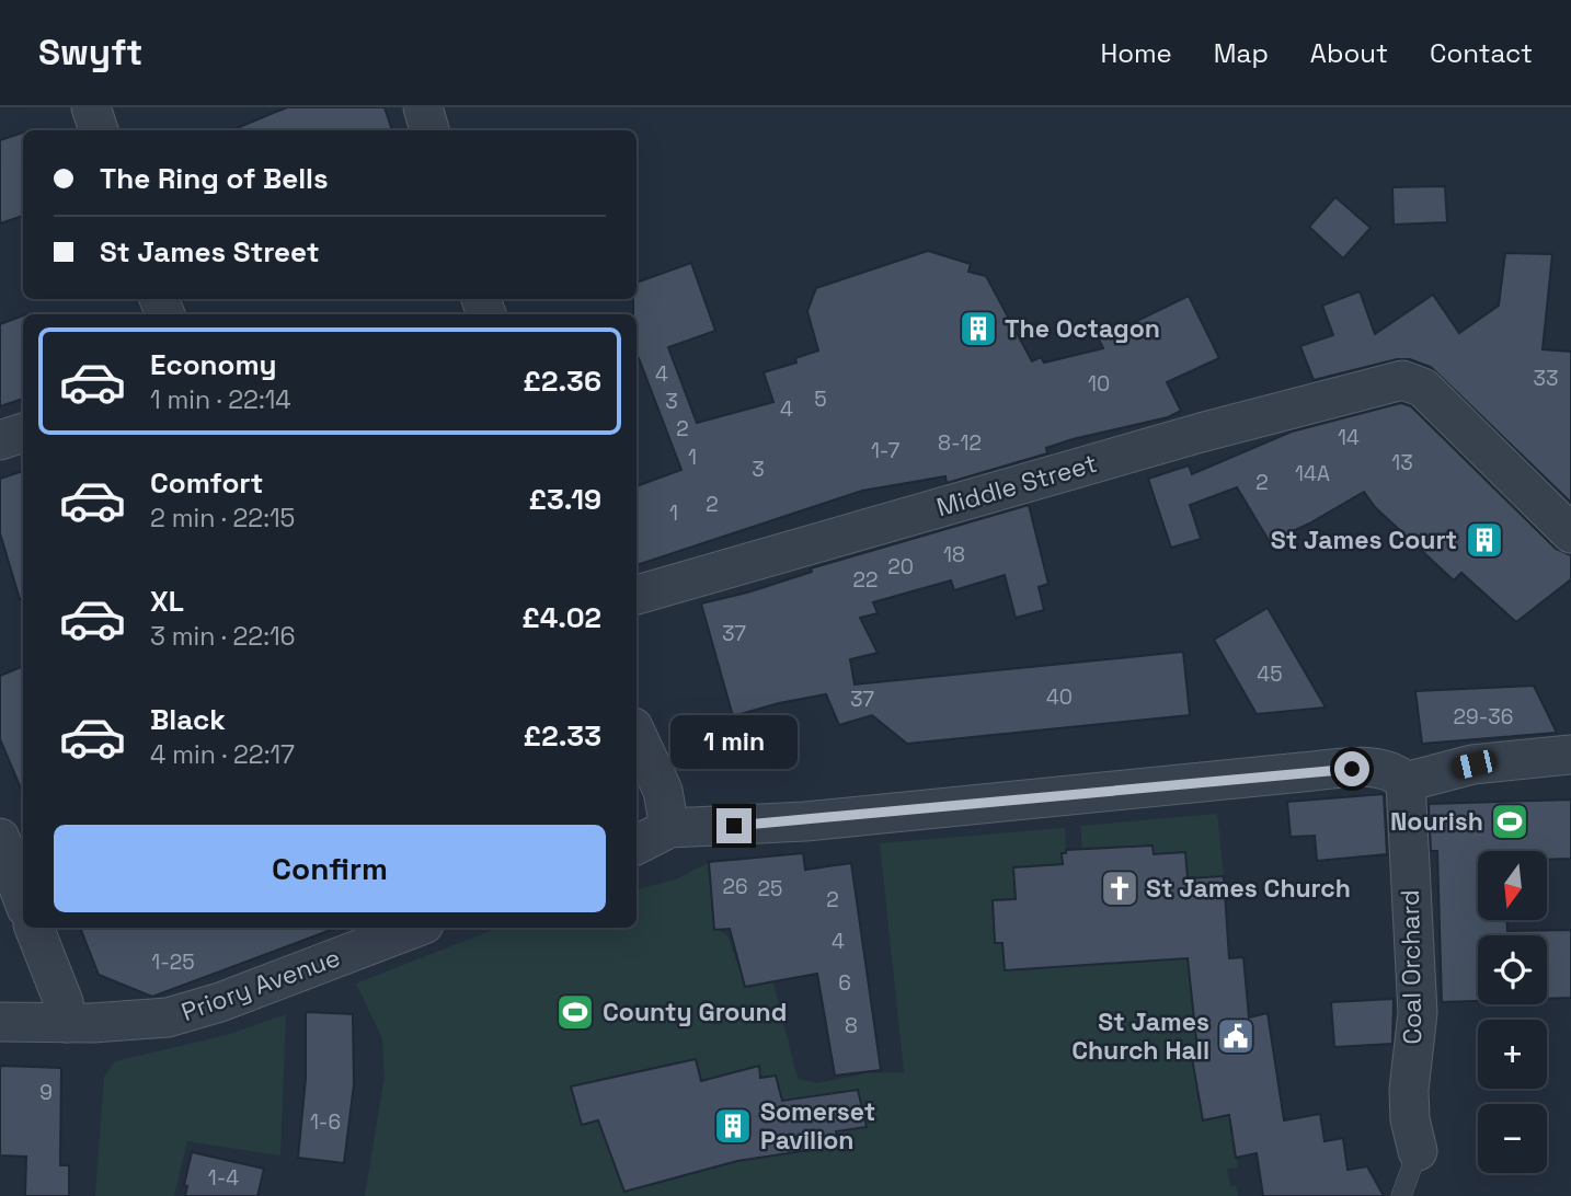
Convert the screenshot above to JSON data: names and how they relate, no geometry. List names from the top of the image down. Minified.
{"streets":{"street":["Middle Street","Coal Orchard","Priory Avenue"]},"places":{"building":["The Octagon","St James Court","Somerset Pavilion"],"sports":["Nourish","County Ground"],"church":["St James Church"],"public building":["St James Church Hall"]},"house_numbers":["4","33","10","5","3","4","2","14","8-12","1-7","1","13","3","14A","2","2","1","18","20","22","37","45","40","37","29-36","26","25","2","4","1-25","6","8","9","1-6","1-4"],"north":"bottom","page":{"header":"Swyft","nav":["Home","Map","About","Contact"],"banner":["The Ring of Bells","St James Street"],"list":[{"name":"Economy","note":"1 min · 22:14","value":"£2.36"},{"name":"Comfort","note":"2 min · 22:15","value":"£3.19"},{"name":"XL","note":"3 min · 22:16","value":"£4.02"},{"name":"Black","note":"4 min · 22:17","value":"£2.33"}],"bubble":"1 min","buttons":"Confirm","map_buttons":["+","−"]}}
